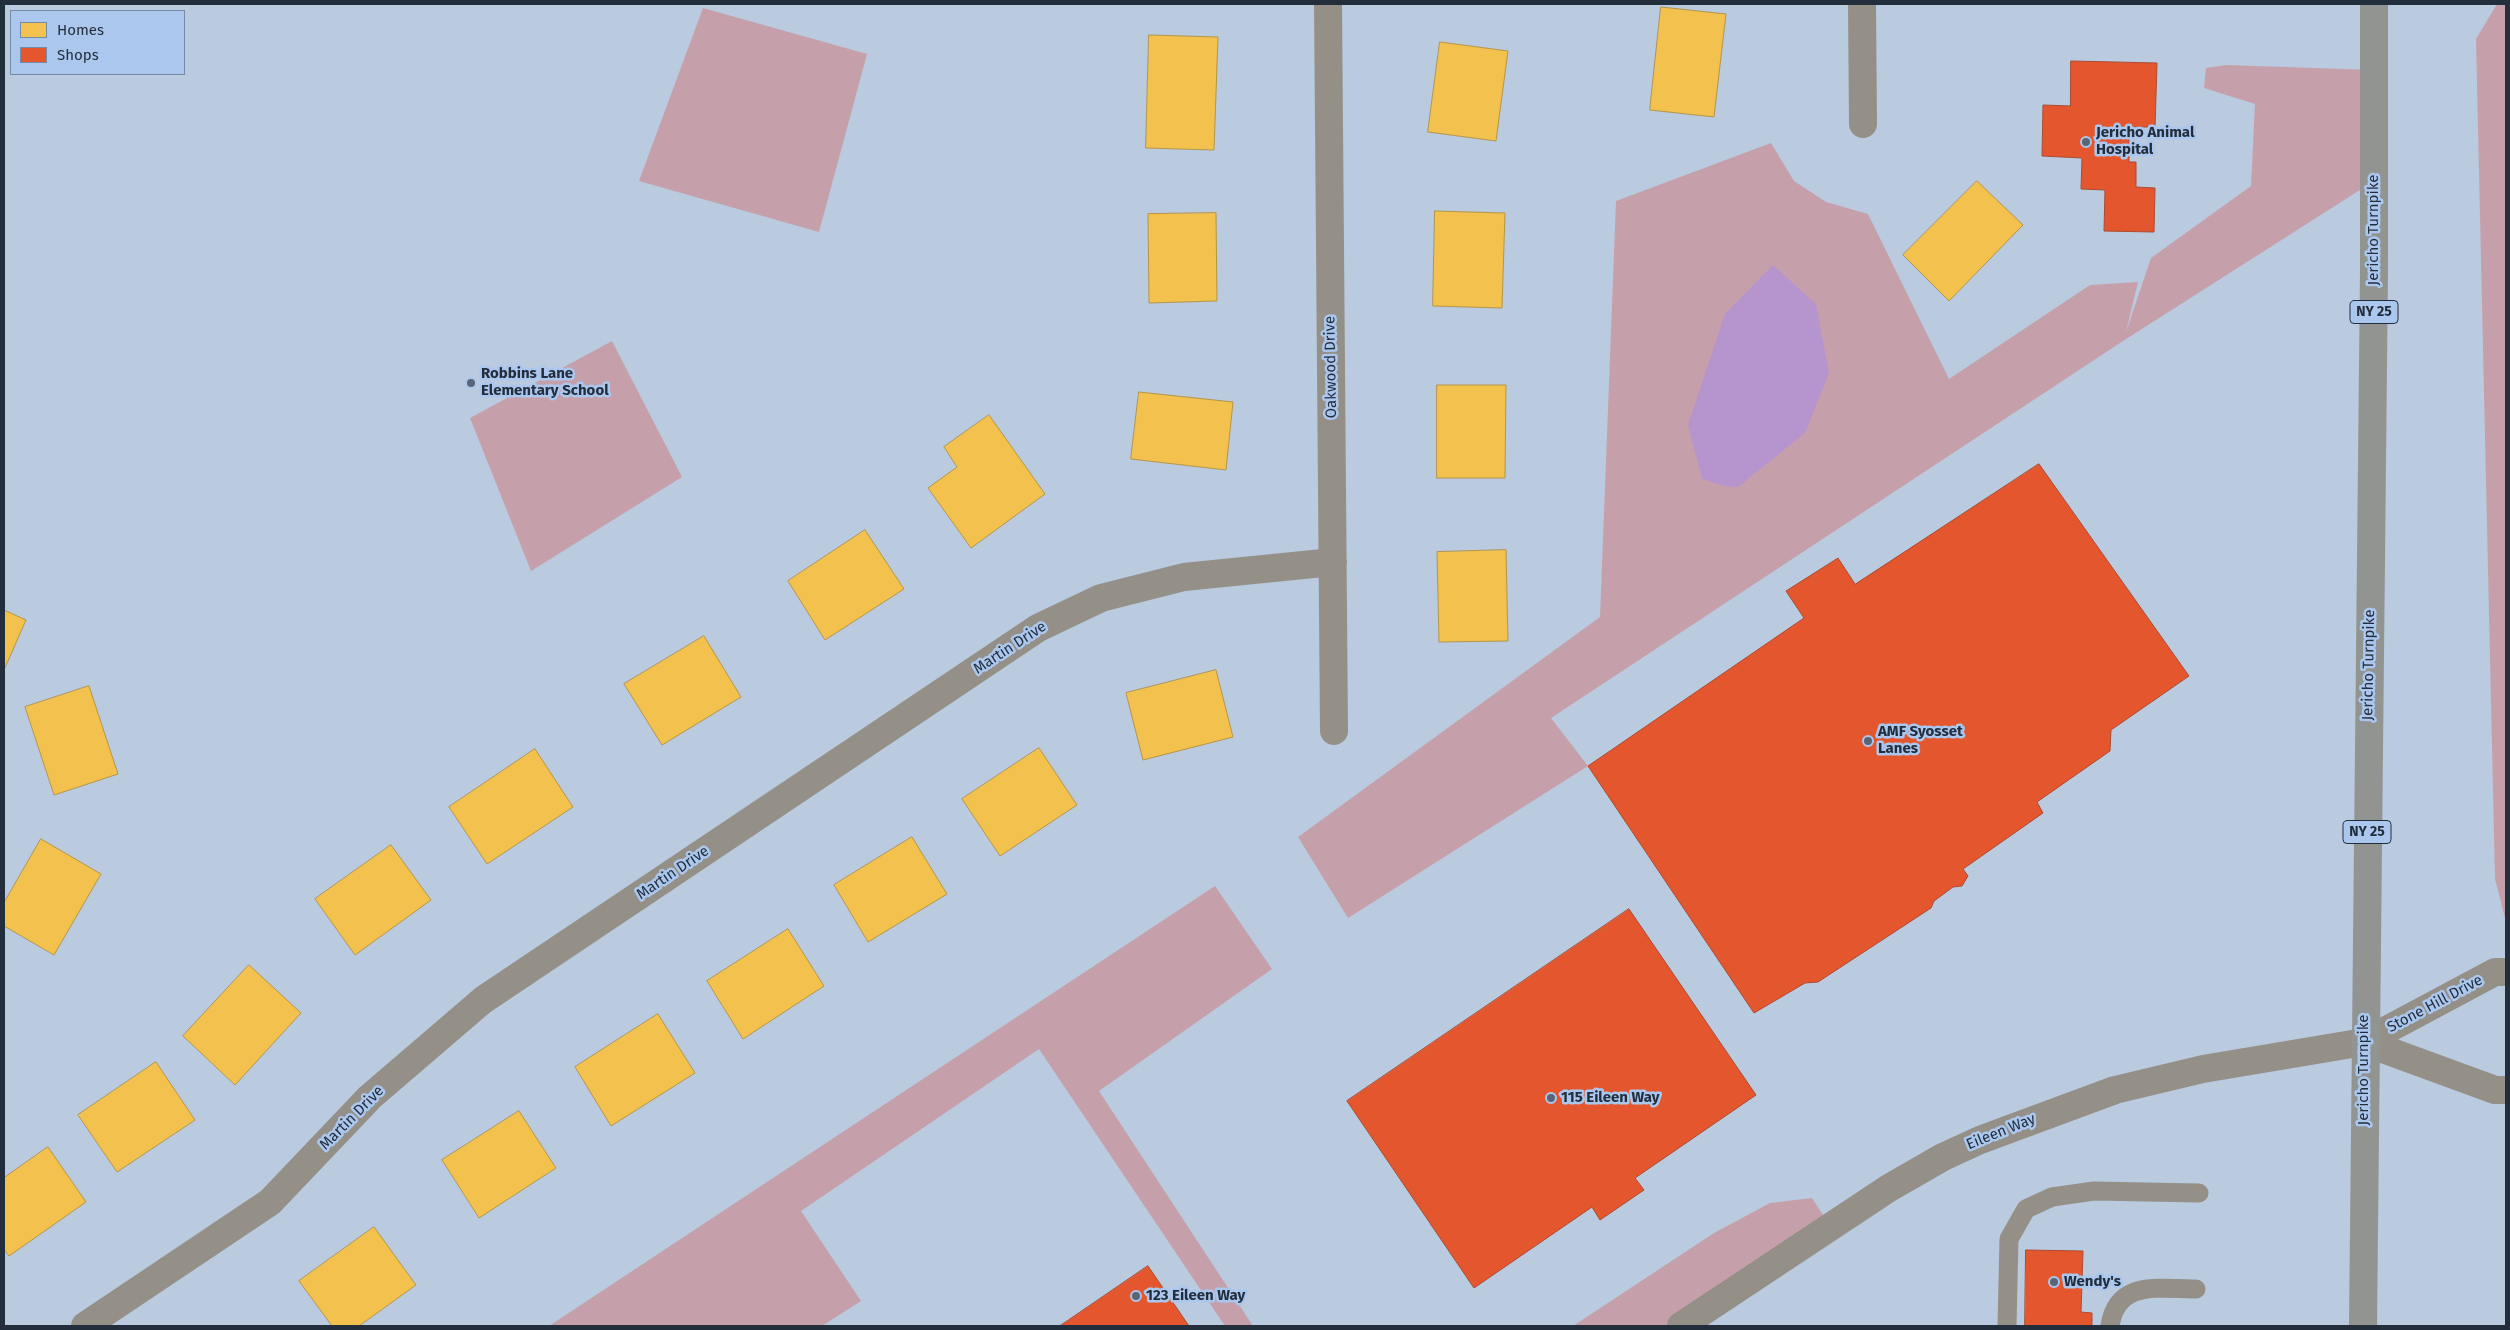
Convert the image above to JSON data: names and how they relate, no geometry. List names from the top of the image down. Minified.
{"streets":{"main road":["Jericho Turnpike","NY 25"],"street":["Oakwood Drive","Martin Drive","Stone Hill Drive","Eileen Way"]},"crossings":[["Jericho Turnpike","Stone Hill Drive"],["Jericho Turnpike","Eileen Way"],["Oakwood Drive","Martin Drive"],["Stone Hill Drive","Eileen Way"]],"places":["Jericho Animal Hospital","Robbins Lane Elementary School","AMF Syosset Lanes","115 Eileen Way","Wendy's","123 Eileen Way"],"legend":["Homes","Shops"]}
